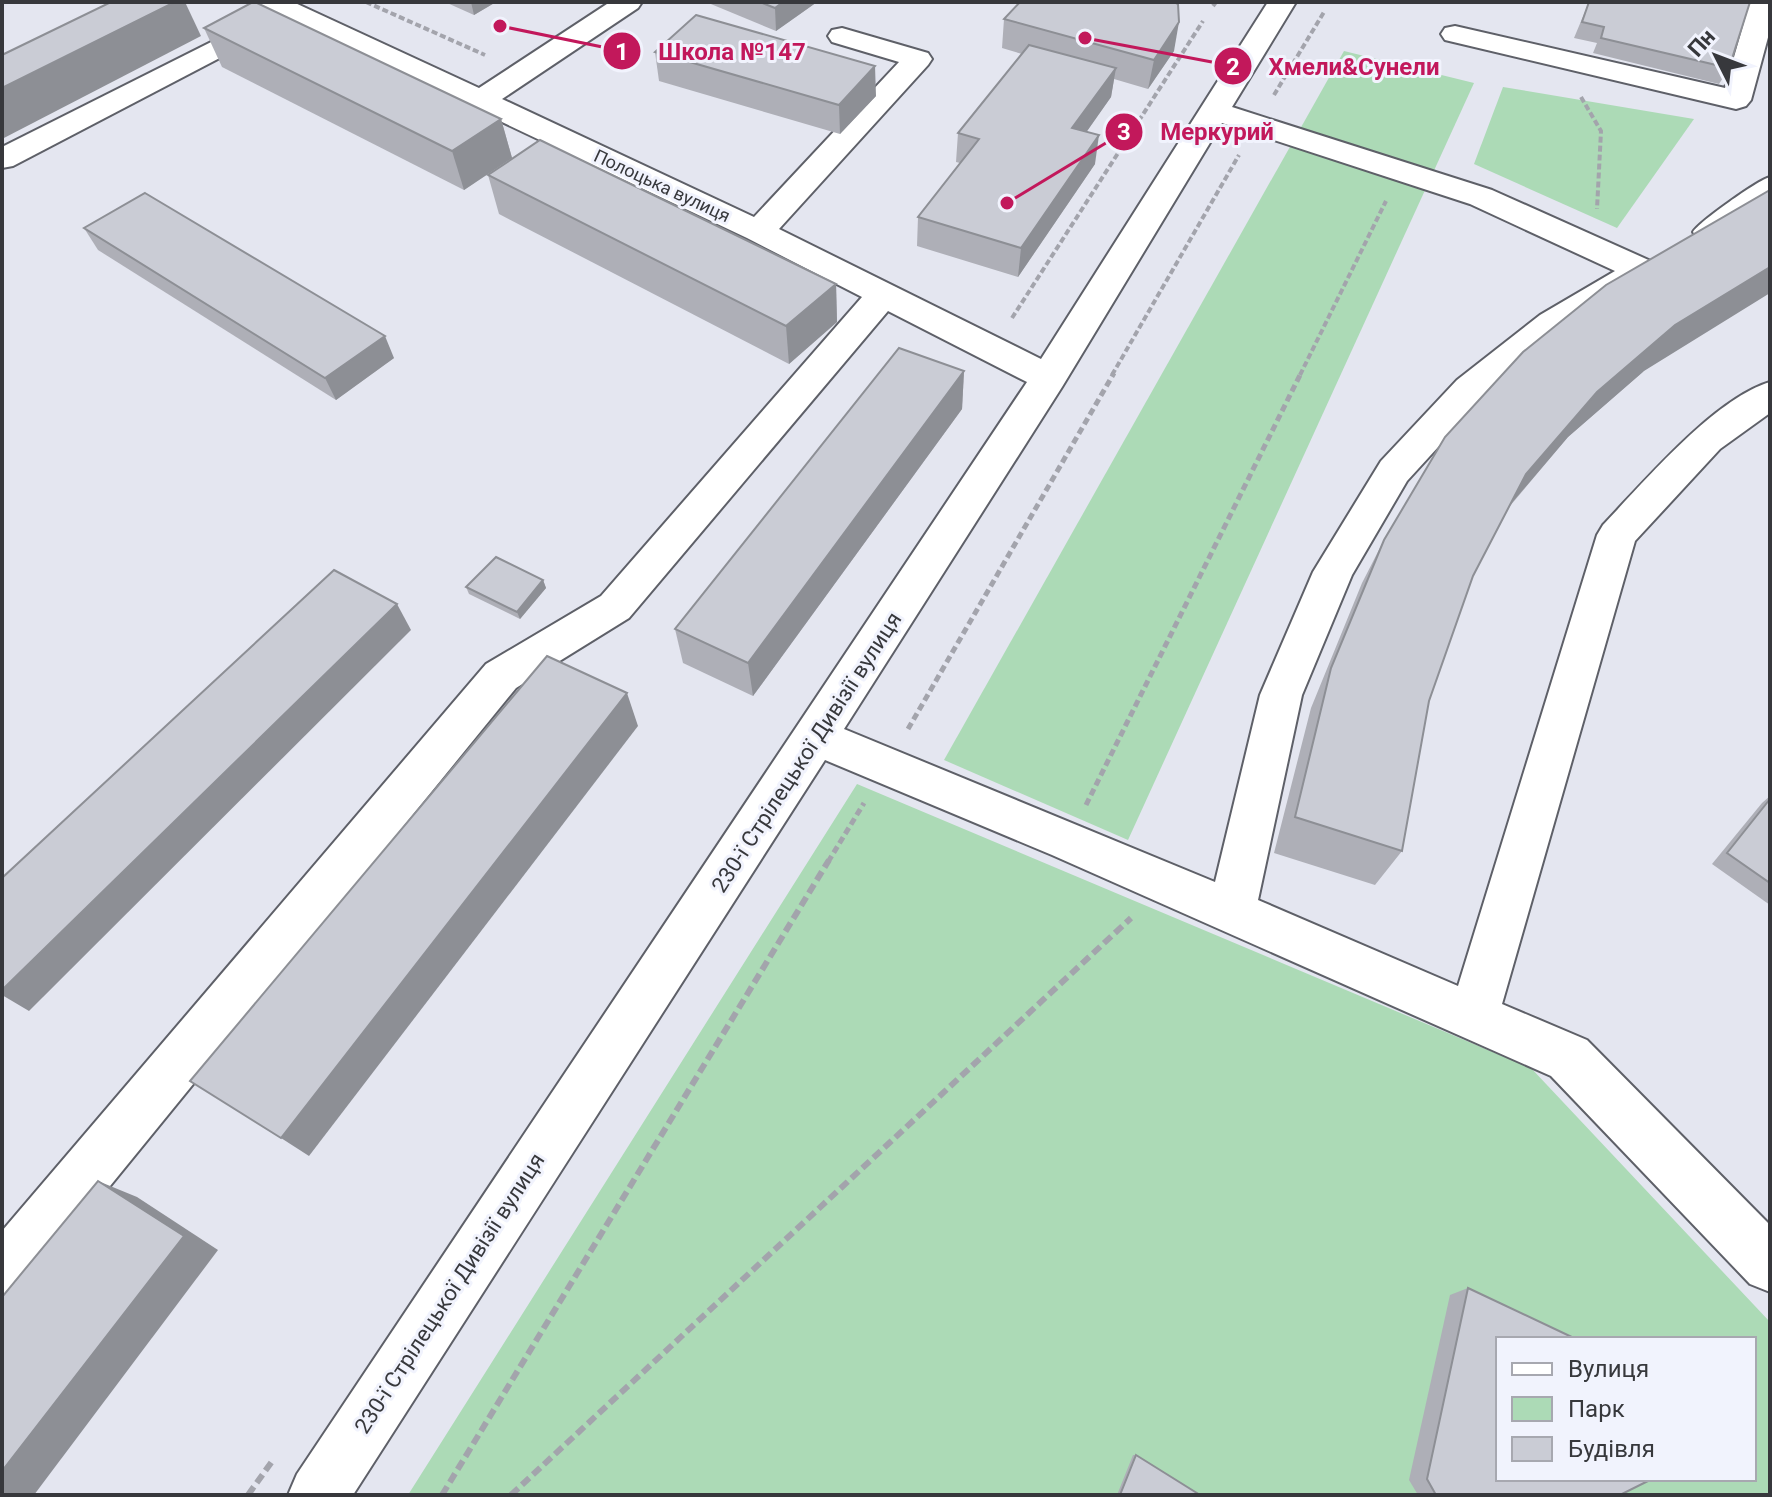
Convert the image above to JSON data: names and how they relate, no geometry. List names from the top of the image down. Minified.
{"streets":{"street":["Полоцька вулиця","230-ї Стрілецької Дивізії вулиця"]},"crossings":[["Полоцька вулиця","230-ї Стрілецької Дивізії вулиця"]],"places":["Школа №147","Хмели&Сунели","Меркурий"],"legend":["Вулиця","Парк","Будівля"],"north":"top left"}
